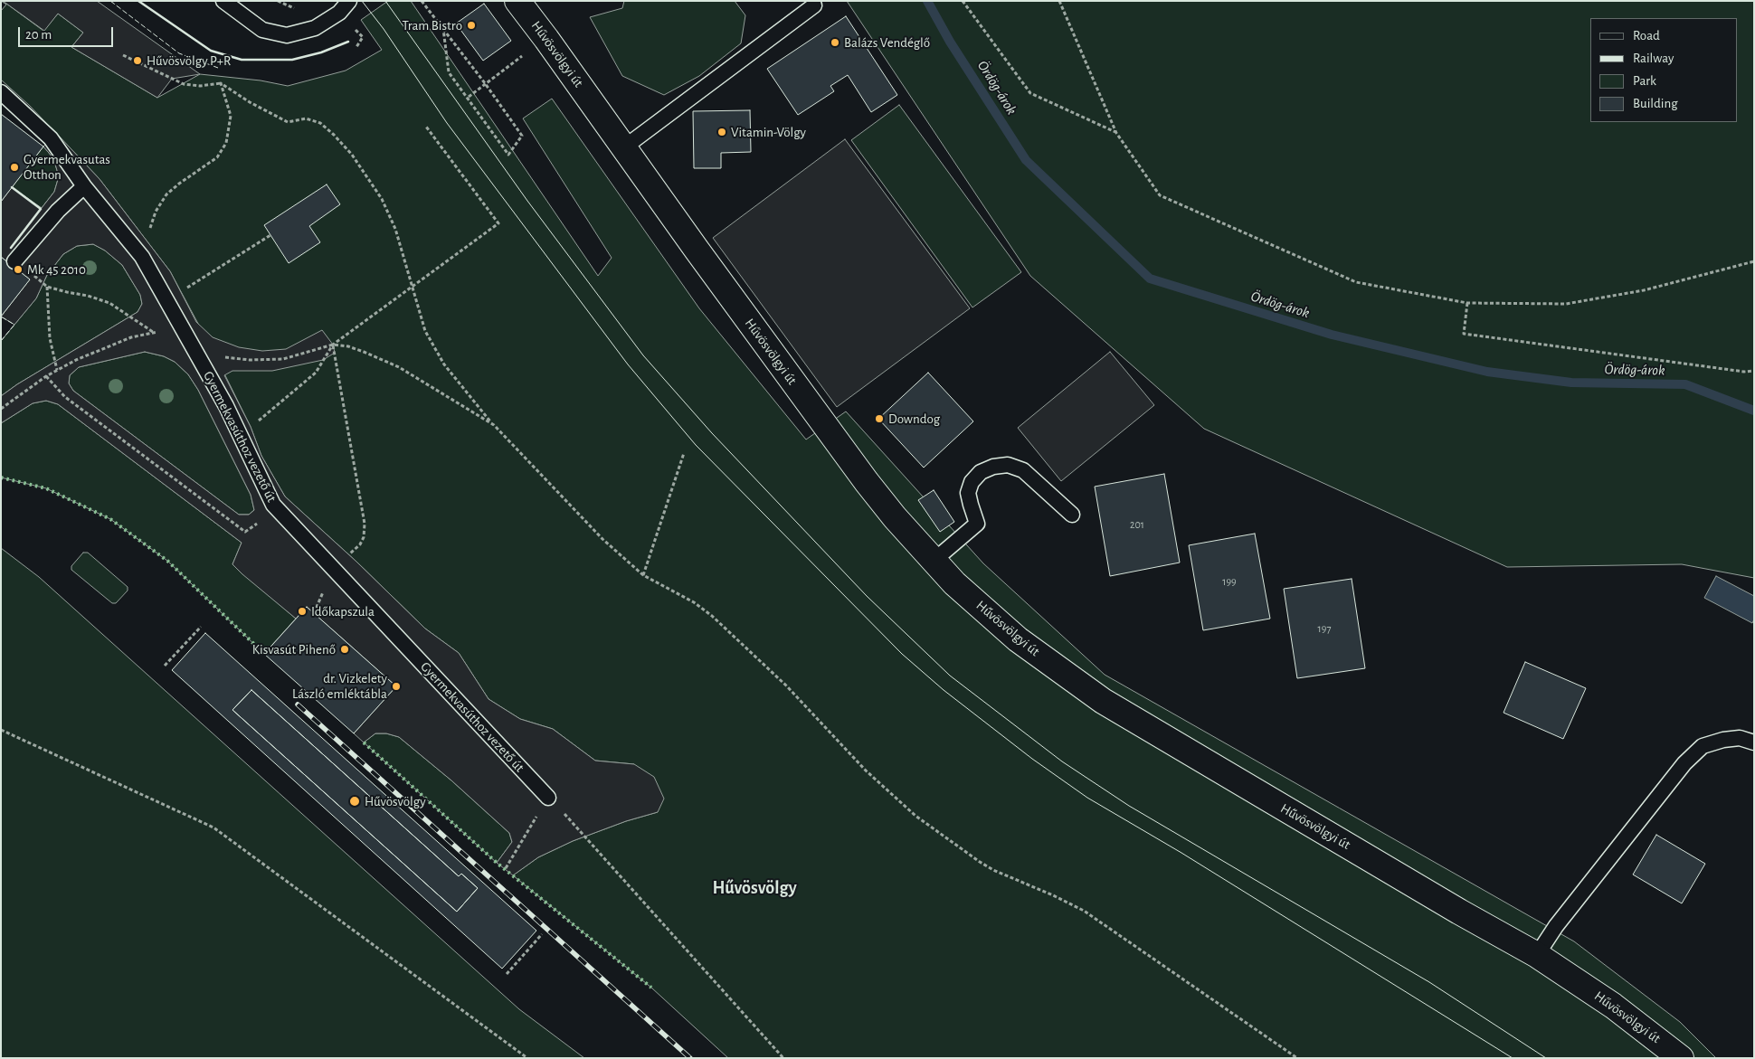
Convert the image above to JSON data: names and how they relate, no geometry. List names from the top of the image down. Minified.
{"streets":{"main road":["Hűvösvölgyi út"],"lane":["Gyermekvasúthoz vezető út"]},"districts":["Hűvösvölgy"],"water":["Ördög-árok"],"places":["Tram Bistro","Balázs Vendéglő","Hűvösvölgy P+R","Vitamin-Völgy","Gyermekvasutas Otthon","Mk 45 2010","Downdog","Időkapszula","Kisvasút Pihenő","dr. Vizkelety László emléktábla","Hűvösvölgy"],"house_numbers":["201","199","197"],"legend":["Road","Railway","Park","Building"],"scale_bar":"20 m"}
